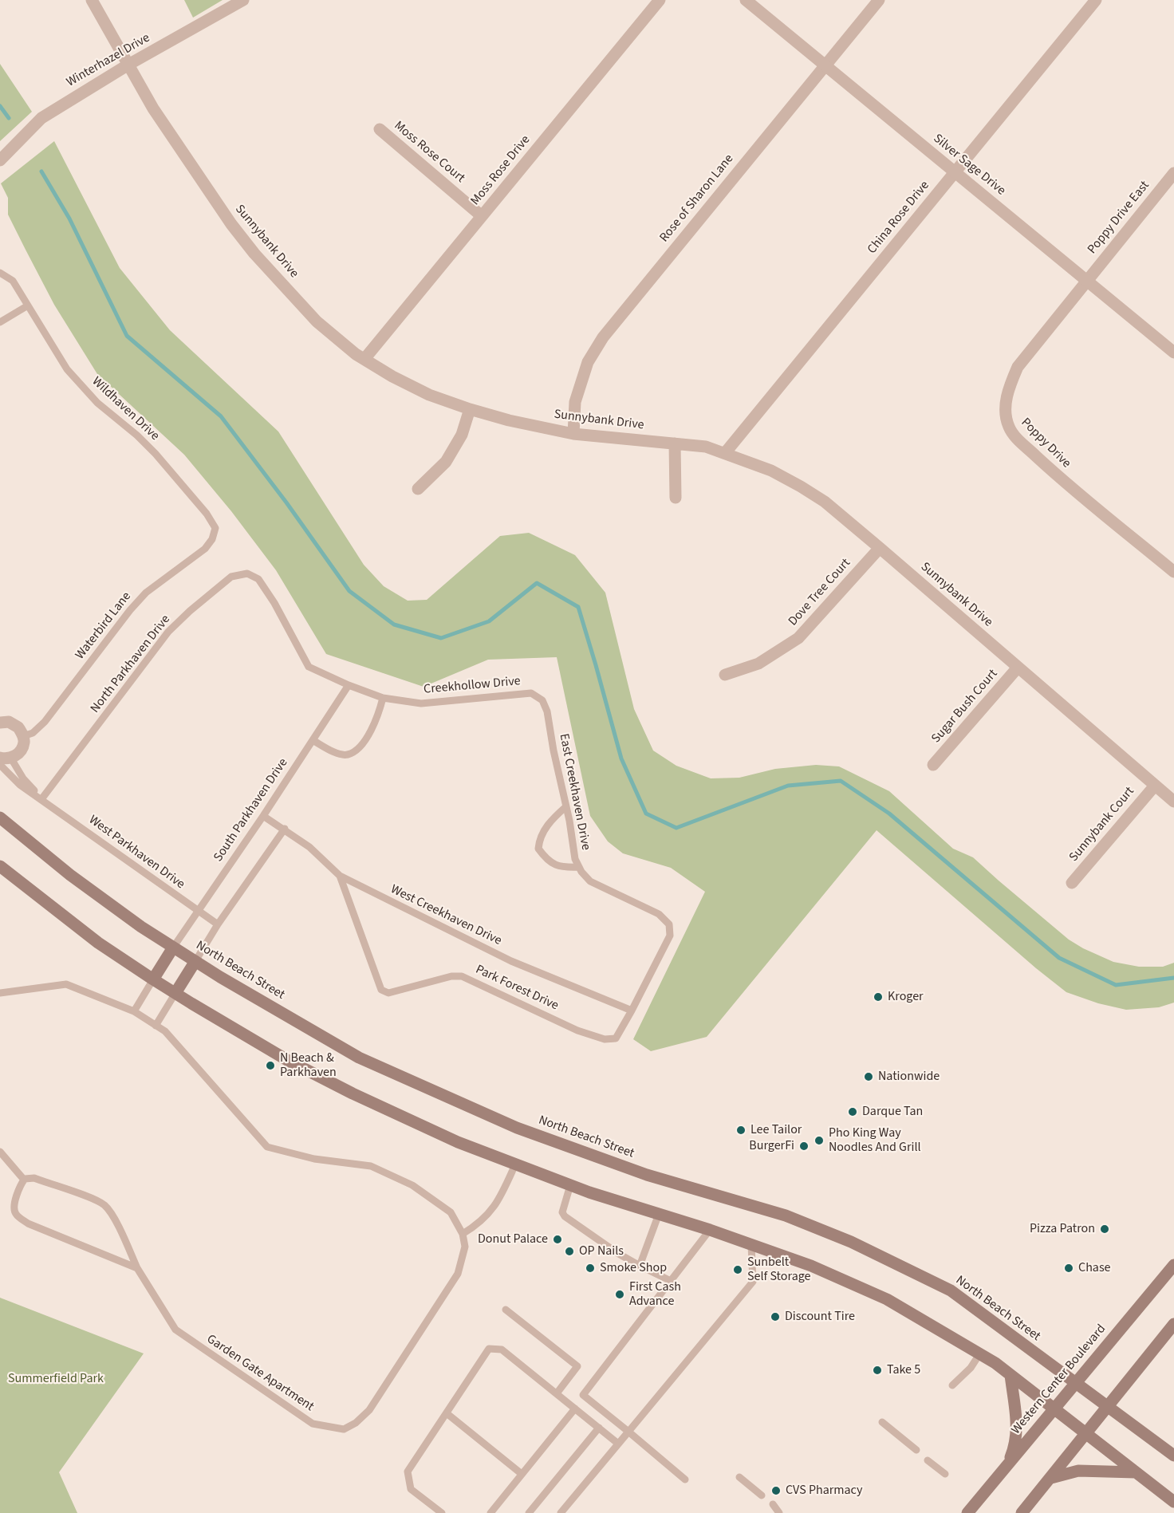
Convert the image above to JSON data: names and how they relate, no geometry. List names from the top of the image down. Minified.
{"streets":{"main road":["North Beach Street","Western Center Boulevard"],"street":["Winterhazel Drive","Moss Rose Court","Silver Sage Drive","Moss Rose Drive","Rose of Sharon Lane","China Rose Drive","Poppy Drive East","Sunnybank Drive","Poppy Drive","Dove Tree Court","Sugar Bush Court","Sunnybank Court"],"lane":["Wildhaven Drive","Waterbird Lane","North Parkhaven Drive","Creekhollow Drive","East Creekhaven Drive","South Parkhaven Drive","West Parkhaven Drive","West Creekhaven Drive","Park Forest Drive","Garden Gate Apartment"]},"crossings":[["Winterhazel Drive","Sunnybank Drive"],["Moss Rose Court","Moss Rose Drive"],["Silver Sage Drive","Rose of Sharon Lane"],["Silver Sage Drive","China Rose Drive"],["Silver Sage Drive","Poppy Drive East"],["Silver Sage Drive","Poppy Drive"],["Moss Rose Drive","Sunnybank Drive"],["Rose of Sharon Lane","Sunnybank Drive"],["China Rose Drive","Sunnybank Drive"],["Poppy Drive East","Poppy Drive"],["Sunnybank Drive","Dove Tree Court"],["Sunnybank Drive","Sugar Bush Court"],["Sunnybank Drive","Sunnybank Court"],["Wildhaven Drive","Waterbird Lane"],["North Parkhaven Drive","Creekhollow Drive"],["North Parkhaven Drive","West Parkhaven Drive"],["Creekhollow Drive","East Creekhaven Drive"],["Creekhollow Drive","South Parkhaven Drive"],["East Creekhaven Drive","West Creekhaven Drive"],["East Creekhaven Drive","Park Forest Drive"],["South Parkhaven Drive","West Parkhaven Drive"],["South Parkhaven Drive","West Creekhaven Drive"],["South Parkhaven Drive","North Beach Street"],["West Creekhaven Drive","Park Forest Drive"],["North Beach Street","Western Center Boulevard"]],"parks":["Summerfield Park"],"places":["Kroger","N Beach & Parkhaven","Nationwide","Darque Tan","Lee Tailor","Pho King Way Noodles And Grill","BurgerFi","Pizza Patron","Donut Palace","OP Nails","Smoke Shop","Chase","Sunbelt Self Storage","First Cash Advance","Discount Tire","Take 5","CVS Pharmacy"]}
